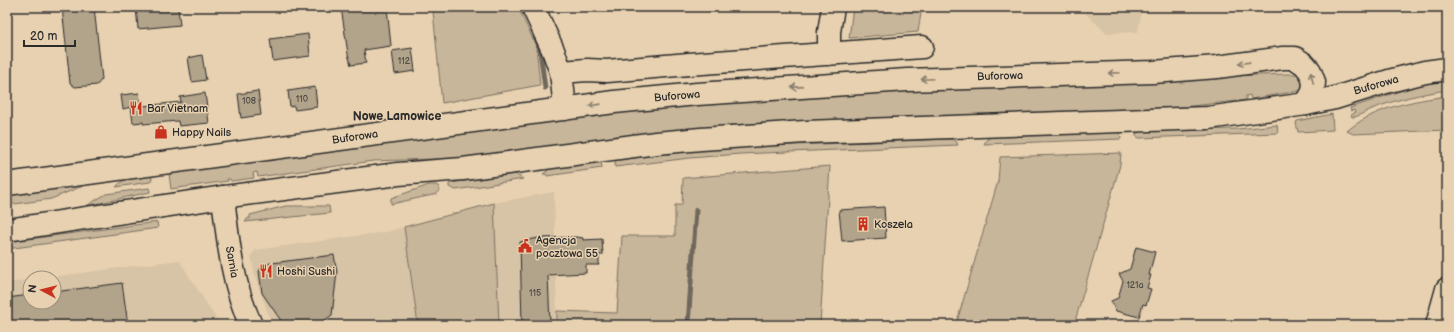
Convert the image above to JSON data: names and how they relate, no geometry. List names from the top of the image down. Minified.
{"streets":{"street":["Buforowa","Sarnia"]},"crossings":[["Buforowa","Sarnia"]],"districts":["Nowe Lamowice"],"places":{"restaurant":["Bar Vietnam","Hoshi Sushi"],"shop":["Happy Nails"],"building":["Koszela"],"public building":["Agencja pocztowa 55"]},"house_numbers":["112","110","108","121a","115"],"scale_bar":"20 m","north":"left"}
